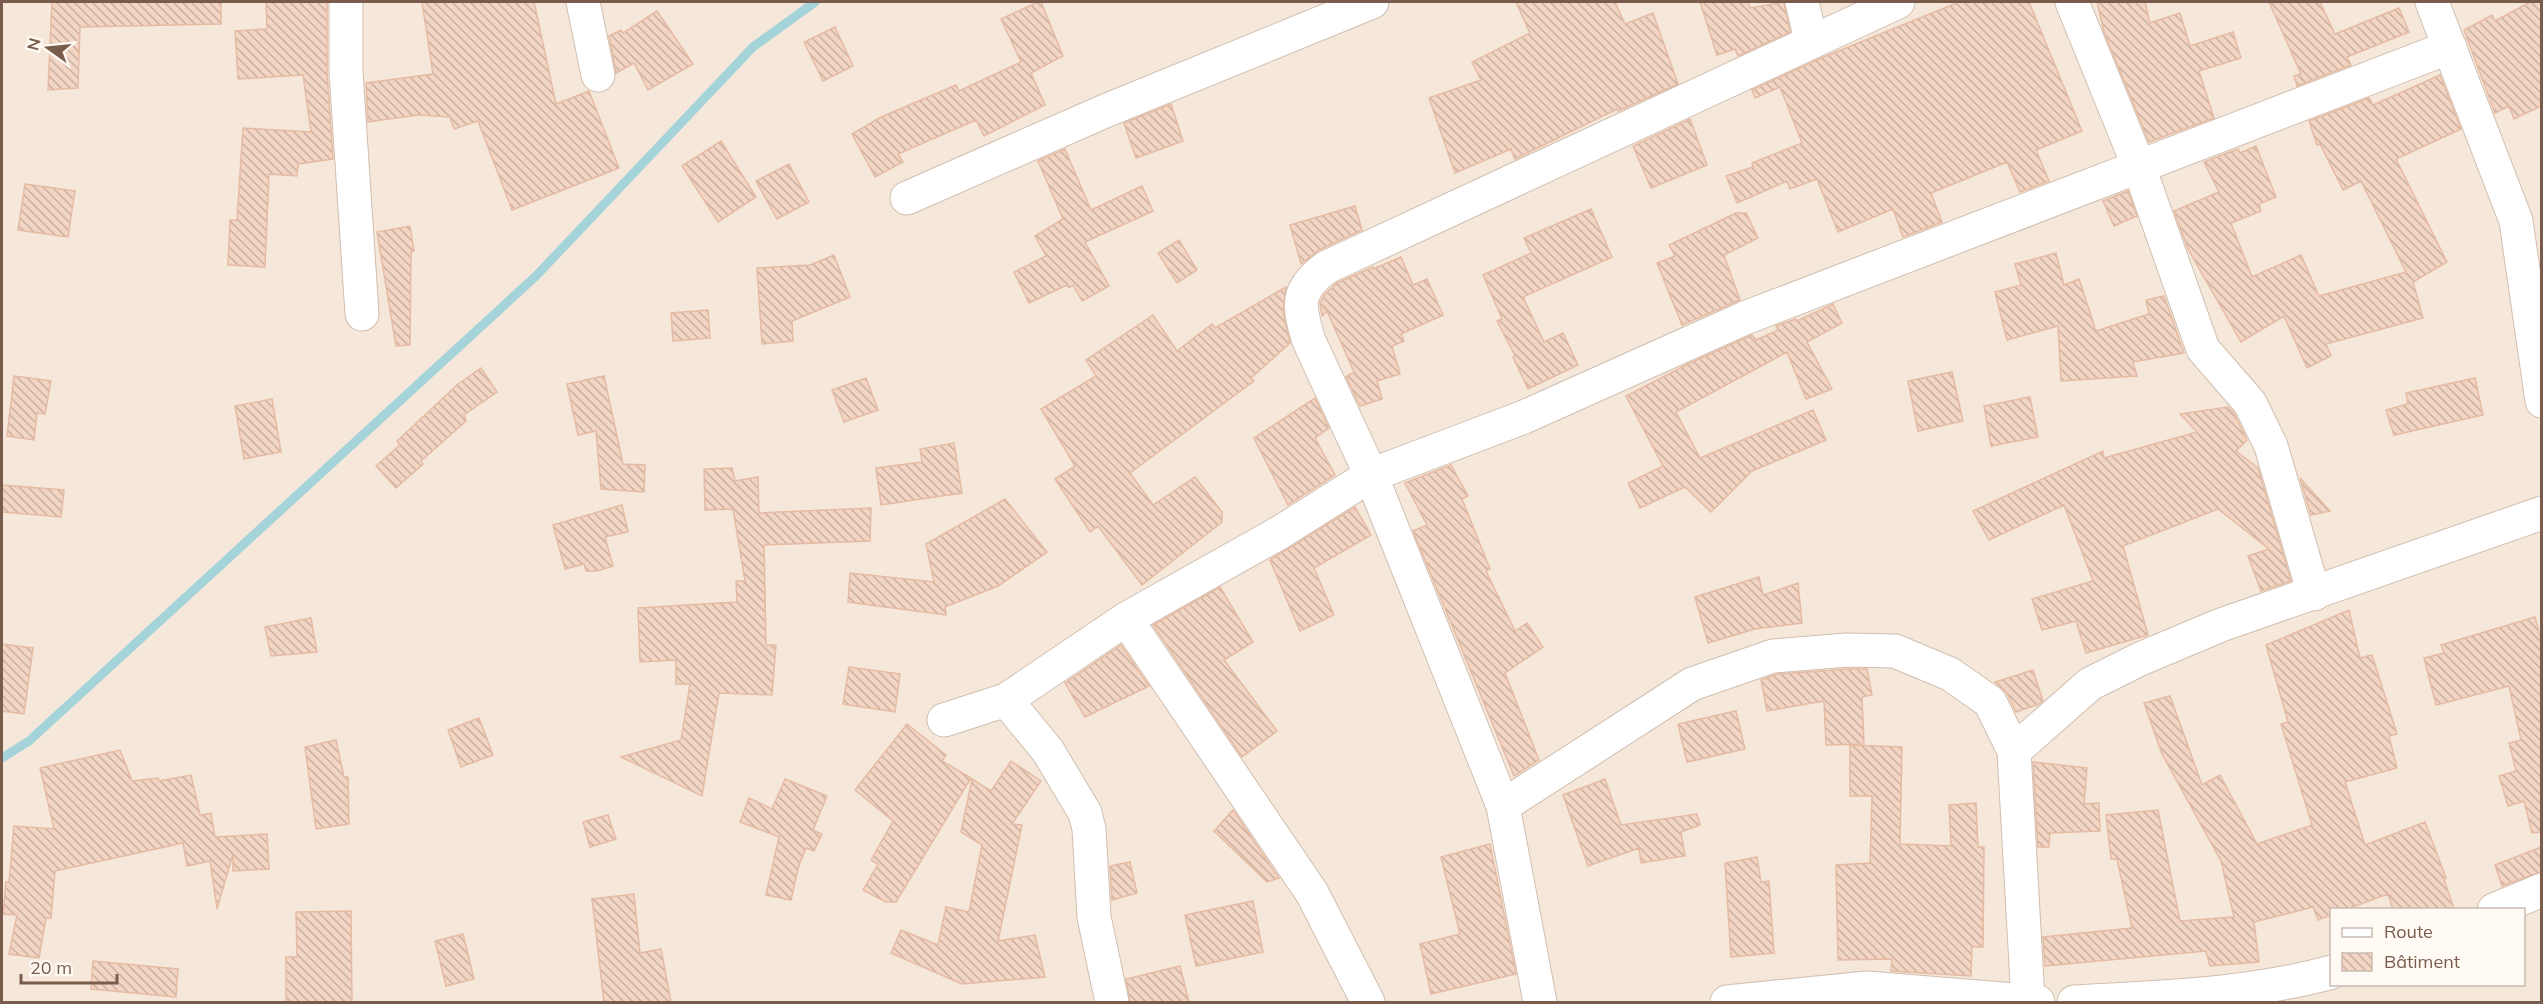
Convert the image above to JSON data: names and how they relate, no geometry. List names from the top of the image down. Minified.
{"legend":["Route","Bâtiment"],"scale_bar":"20 m","north":"left"}
